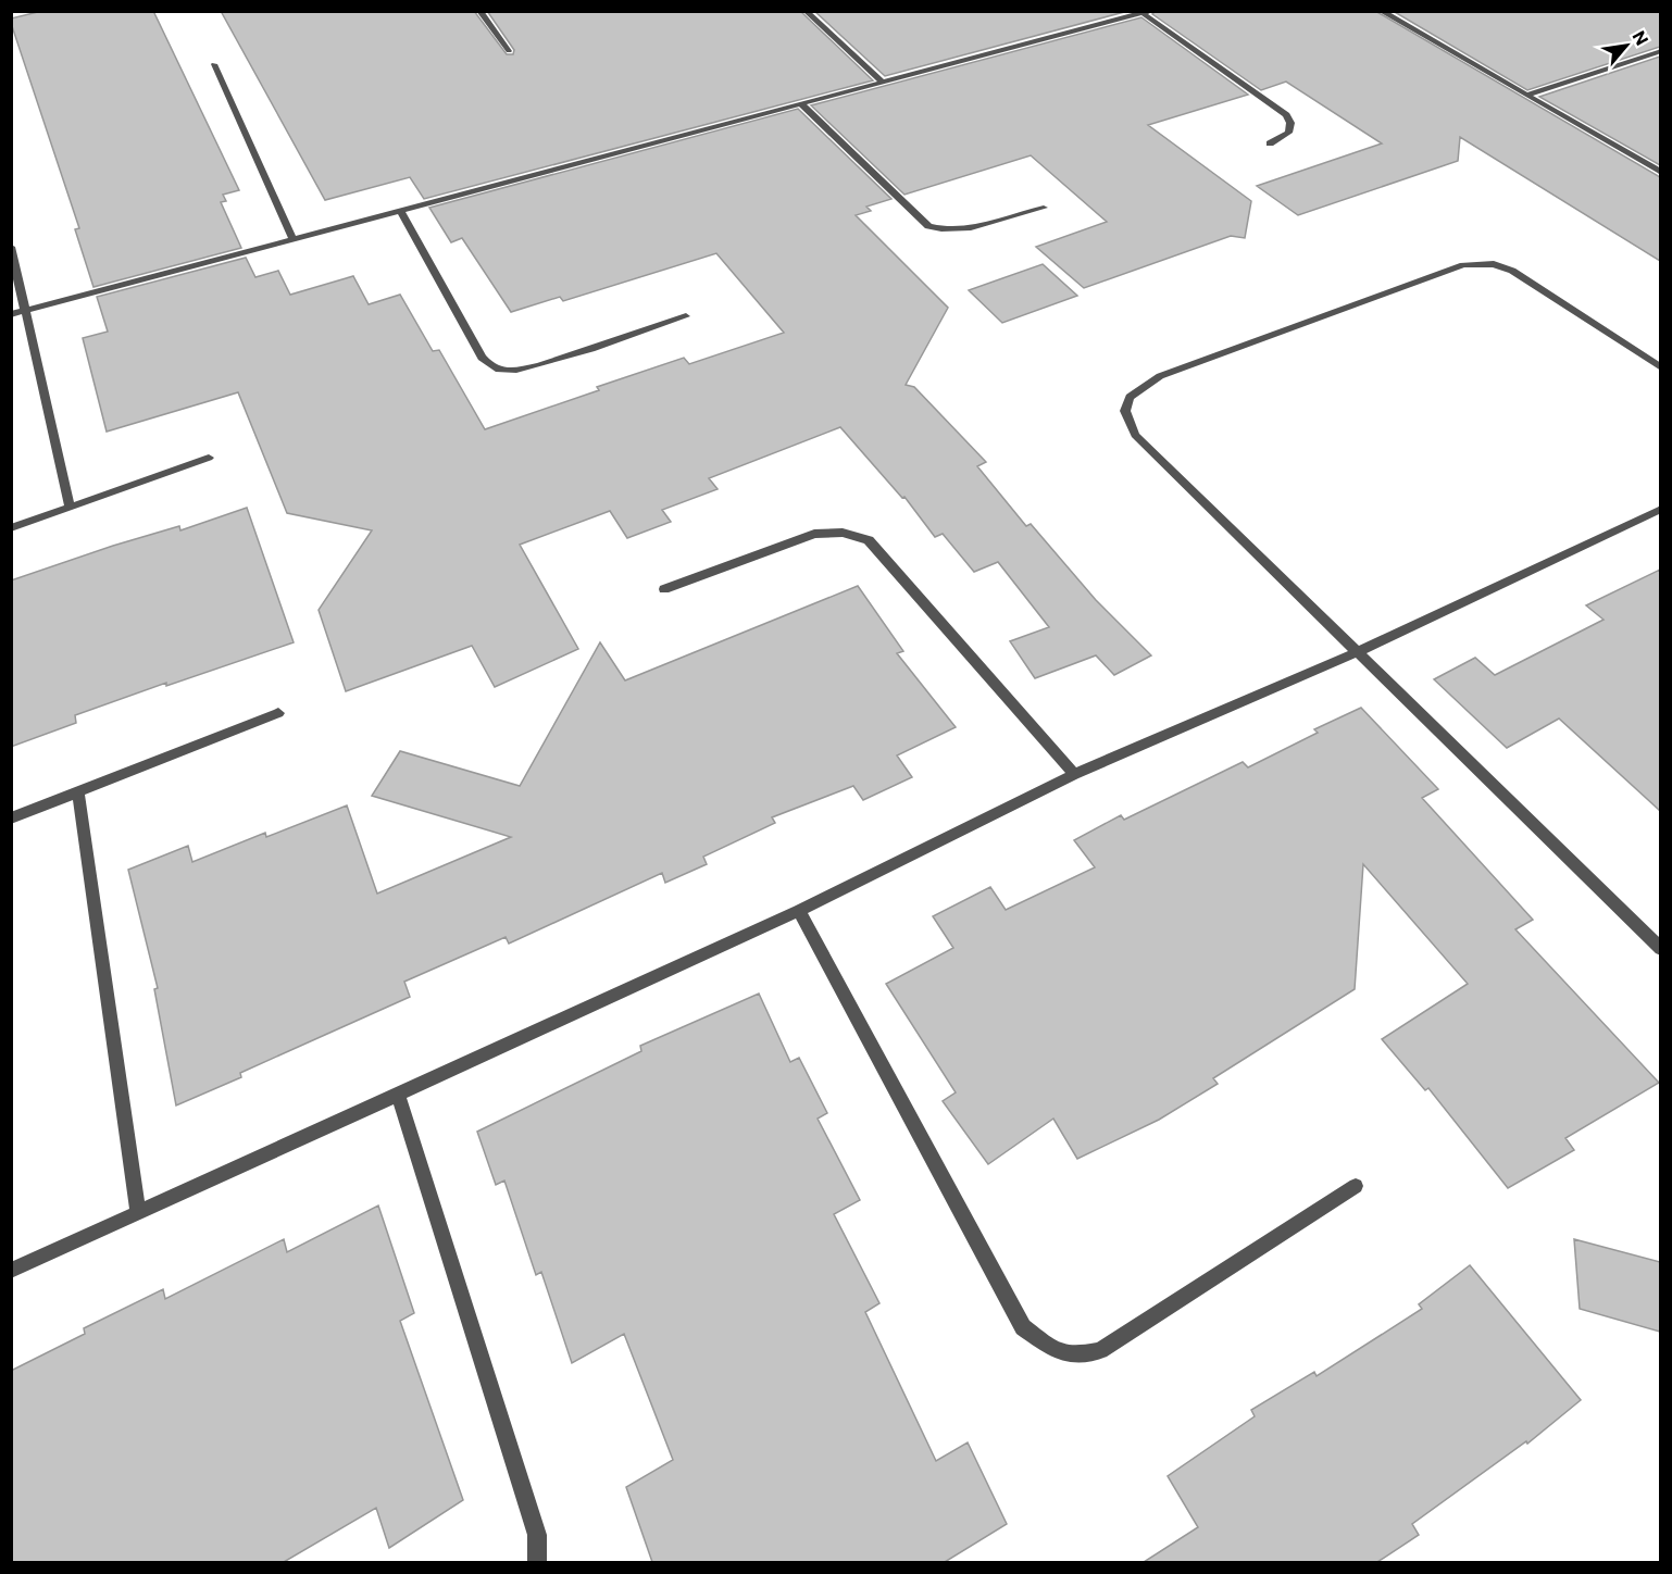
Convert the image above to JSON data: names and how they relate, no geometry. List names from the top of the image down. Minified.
{"north":"top right"}
